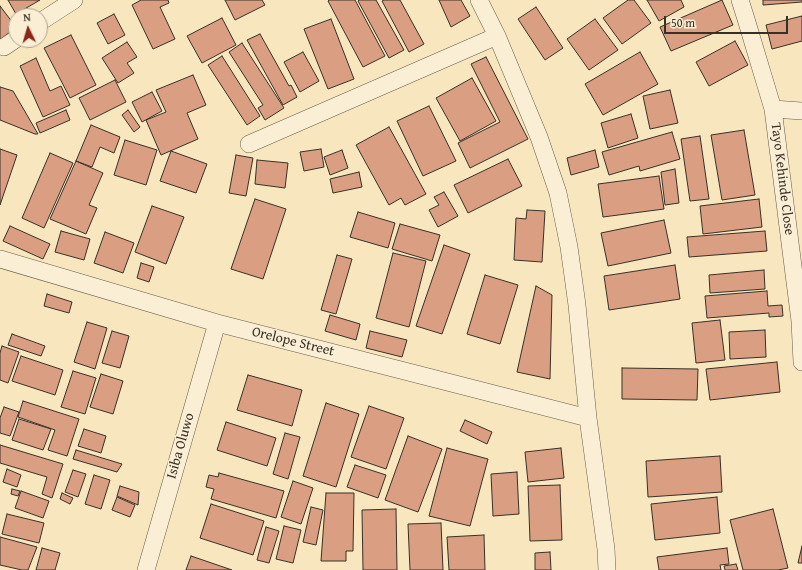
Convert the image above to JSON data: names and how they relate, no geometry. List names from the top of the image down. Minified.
{"streets":{"street":["Tayo Kehinde Close","Orelope Street","Isiba Oluwo"]},"crossings":[["Orelope Street","Isiba Oluwo"]],"scale_bar":"50 m","north":"top"}
